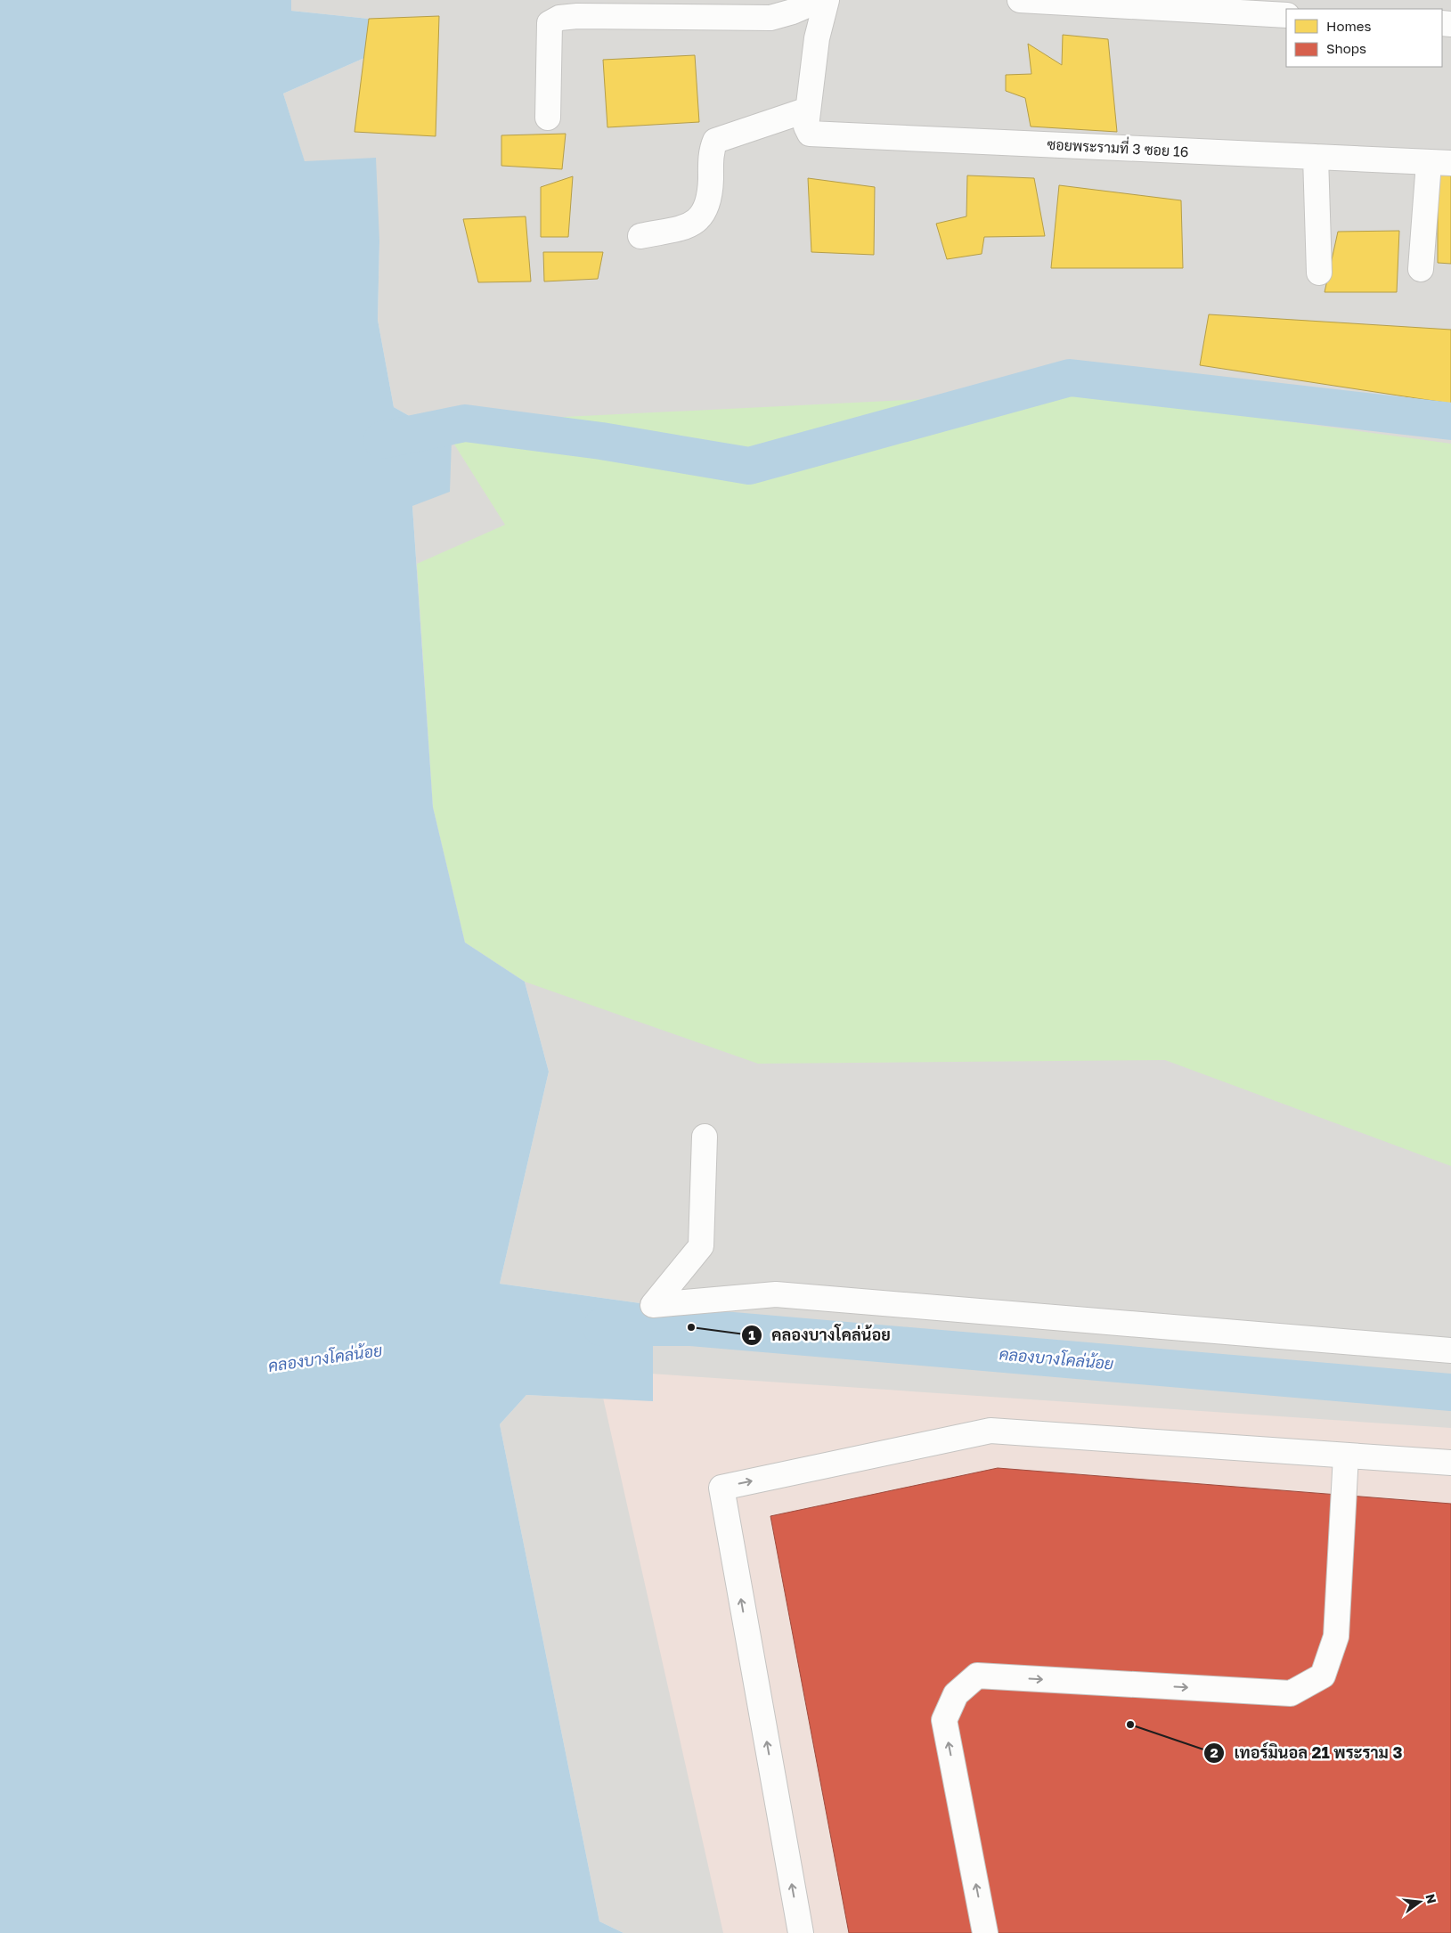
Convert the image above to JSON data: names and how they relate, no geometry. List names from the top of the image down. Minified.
{"streets":{"street":["ซอยพระรามที่ 3 ซอย 16"]},"water":["คลองบางโคล่น้อย"],"places":["คลองบางโคล่น้อย","เทอร์มินอล 21 พระราม 3"],"legend":["Homes","Shops"],"north":"right"}
